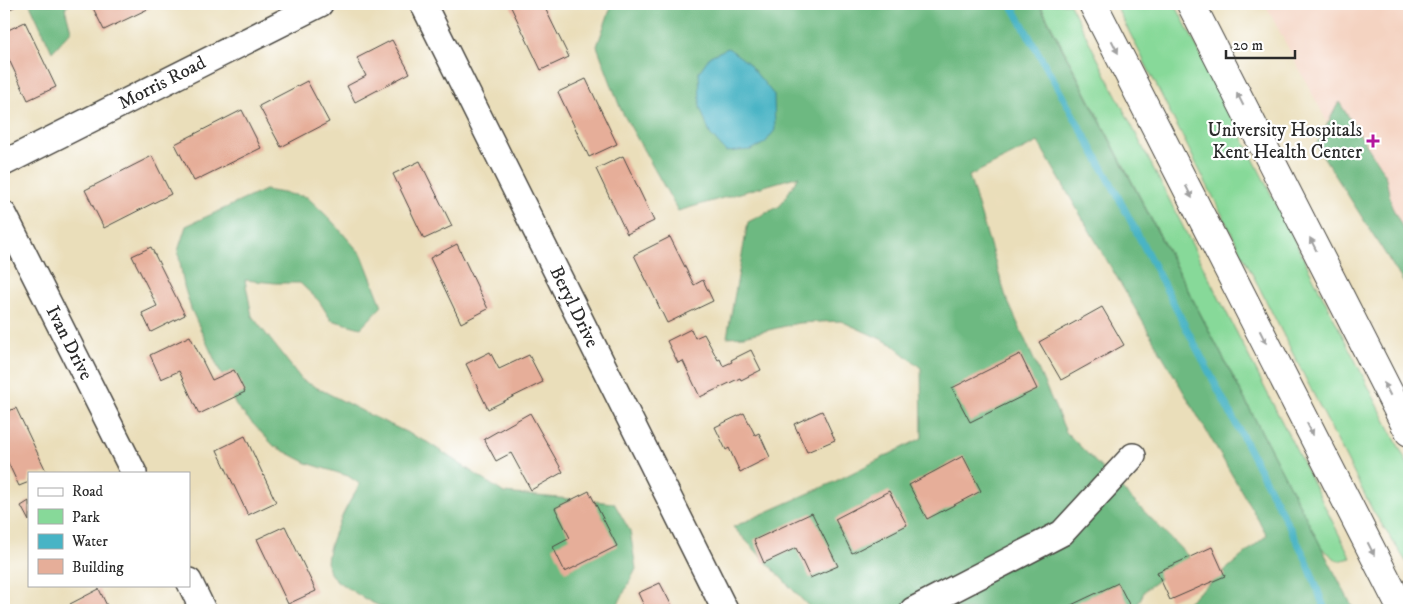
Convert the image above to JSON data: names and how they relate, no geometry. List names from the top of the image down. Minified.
{"streets":{"street":["Morris Road","Beryl Drive","Ivan Drive"]},"places":{"health":["University Hospitals Kent Health Center"]},"legend":["Road","Park","Water","Building"],"scale_bar":"20 m"}
